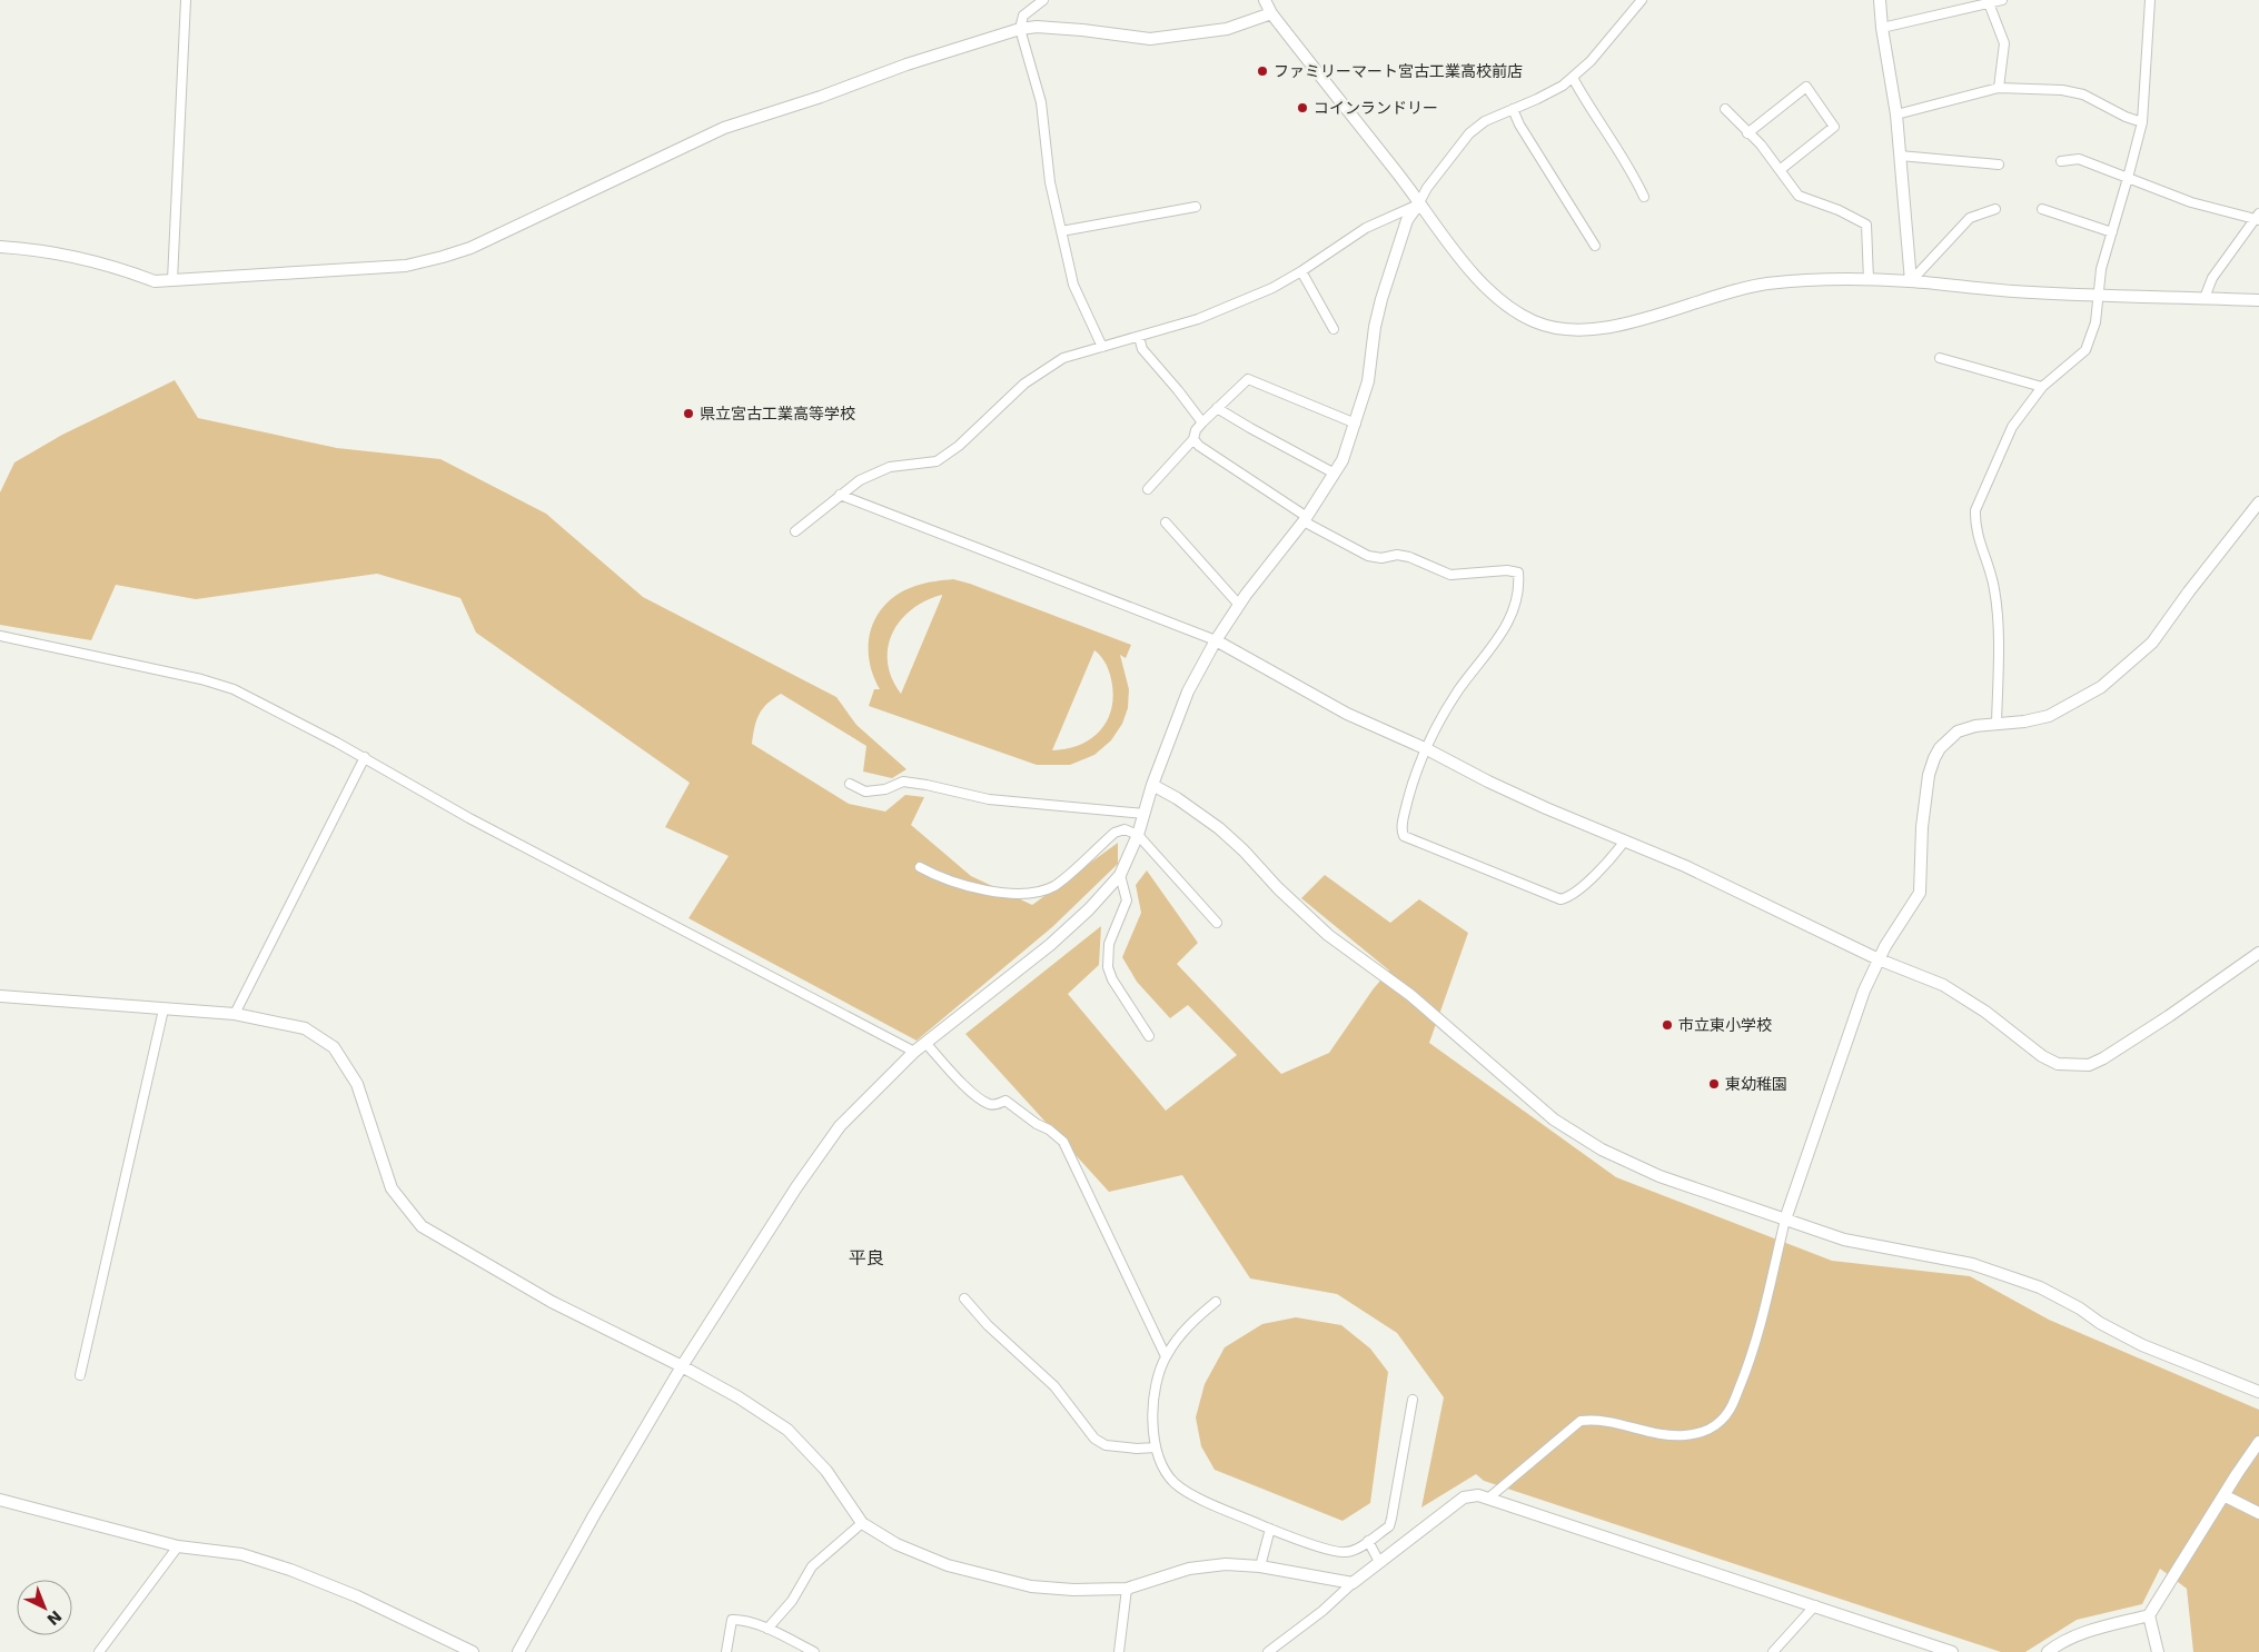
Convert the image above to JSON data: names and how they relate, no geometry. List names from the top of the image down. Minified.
{"districts":["平良"],"places":["ファミリーマート宮古工業高校前店","コインランドリー","県立宮古工業高等学校","市立東小学校","東幼稚園"],"north":"bottom right"}
